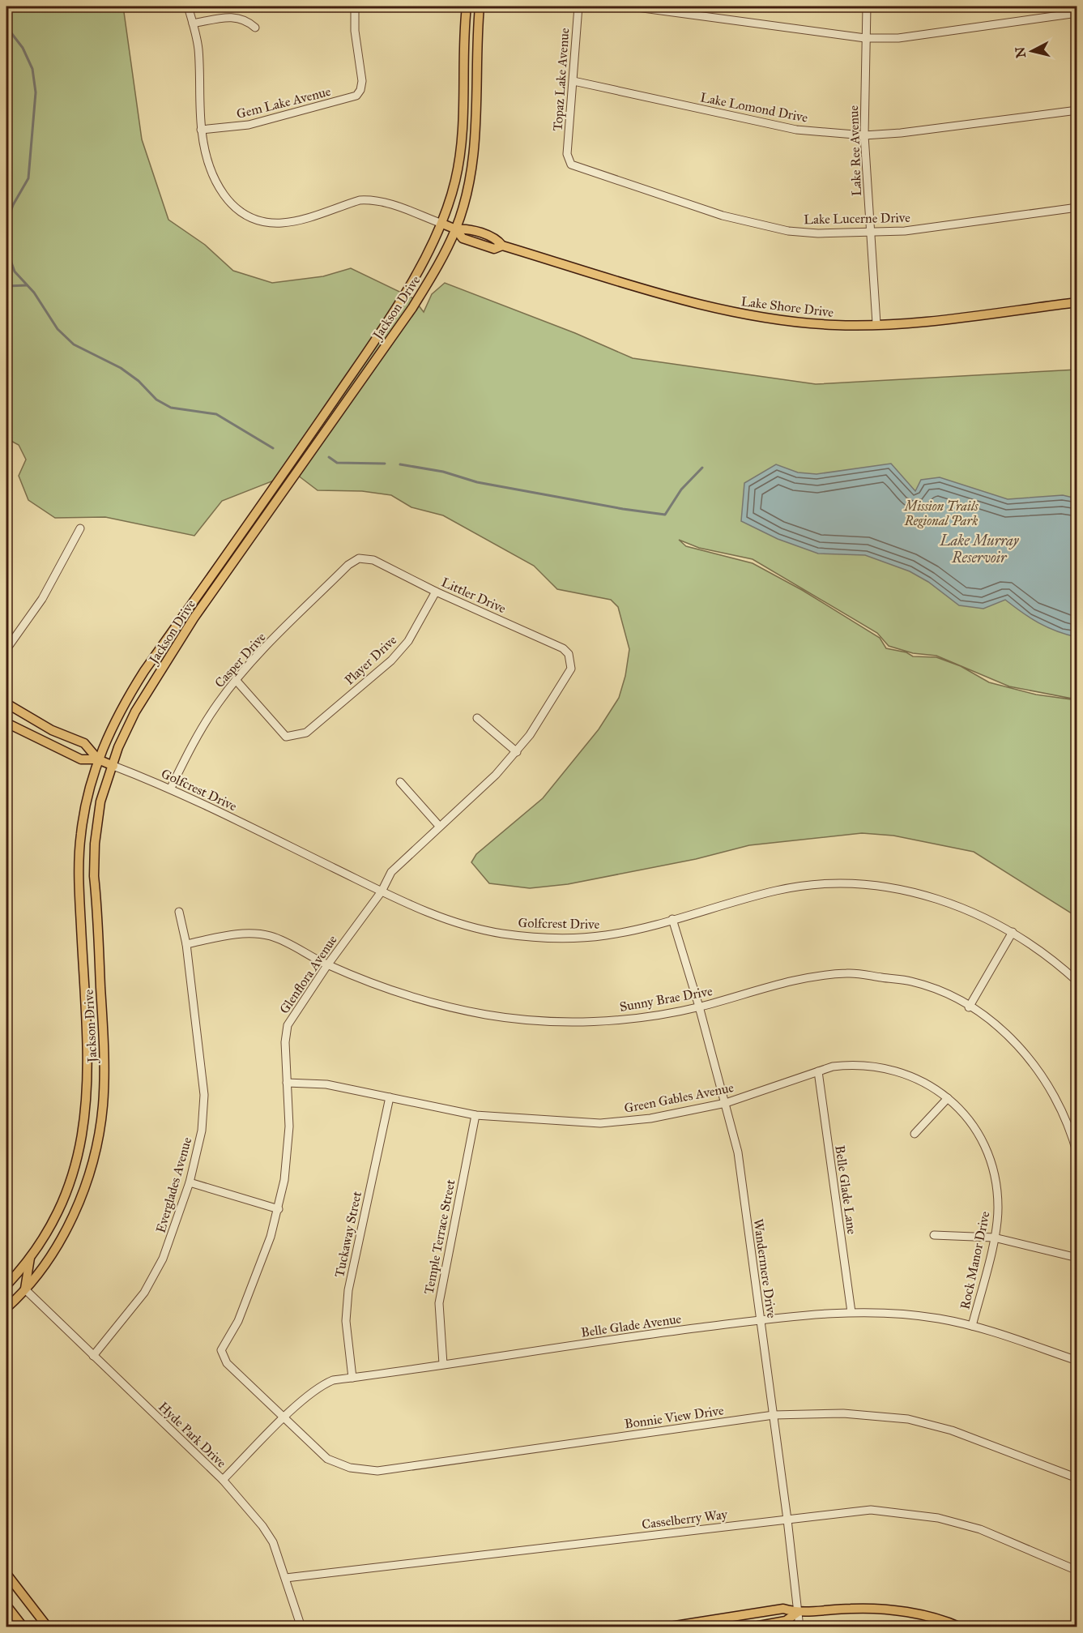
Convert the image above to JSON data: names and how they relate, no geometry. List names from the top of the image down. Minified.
{"streets":{"main road":["Lake Shore Drive","Jackson Drive","Golfcrest Drive"],"street":["Topaz Lake Avenue","Gem Lake Avenue","Lake Lomond Drive","Lake Ree Avenue","Lake Lucerne Drive","Littler Drive","Casper Drive","Player Drive","Glenflora Avenue","Sunny Brae Drive","Green Gables Avenue","Everglades Avenue","Belle Glade Lane","Tuckaway Street","Temple Terrace Street","Rock Manor Drive","Wandermere Drive","Belle Glade Avenue","Bonnie View Drive","Hyde Park Drive","Casselberry Way"]},"crossings":[["Topaz Lake Avenue","Lake Lomond Drive"],["Topaz Lake Avenue","Lake Lucerne Drive"],["Gem Lake Avenue","Lake Shore Drive"],["Lake Lomond Drive","Lake Ree Avenue"],["Lake Ree Avenue","Lake Lucerne Drive"],["Lake Ree Avenue","Lake Shore Drive"],["Lake Shore Drive","Jackson Drive"],["Jackson Drive","Golfcrest Drive"],["Jackson Drive","Hyde Park Drive"],["Littler Drive","Casper Drive"],["Littler Drive","Player Drive"],["Littler Drive","Glenflora Avenue"],["Casper Drive","Player Drive"],["Casper Drive","Golfcrest Drive"],["Golfcrest Drive","Glenflora Avenue"],["Golfcrest Drive","Wandermere Drive"],["Glenflora Avenue","Sunny Brae Drive"],["Glenflora Avenue","Green Gables Avenue"],["Glenflora Avenue","Belle Glade Avenue"],["Glenflora Avenue","Bonnie View Drive"],["Sunny Brae Drive","Everglades Avenue"],["Sunny Brae Drive","Wandermere Drive"],["Green Gables Avenue","Belle Glade Lane"],["Green Gables Avenue","Tuckaway Street"],["Green Gables Avenue","Temple Terrace Street"],["Green Gables Avenue","Rock Manor Drive"],["Green Gables Avenue","Wandermere Drive"],["Everglades Avenue","Hyde Park Drive"],["Belle Glade Lane","Belle Glade Avenue"],["Tuckaway Street","Belle Glade Avenue"],["Temple Terrace Street","Belle Glade Avenue"],["Rock Manor Drive","Belle Glade Avenue"],["Wandermere Drive","Belle Glade Avenue"],["Wandermere Drive","Bonnie View Drive"],["Wandermere Drive","Casselberry Way"],["Belle Glade Avenue","Bonnie View Drive"],["Belle Glade Avenue","Hyde Park Drive"],["Hyde Park Drive","Casselberry Way"]],"water":["Lake Murray Reservoir"],"parks":["Mission Trails Regional Park"],"north":"left"}
